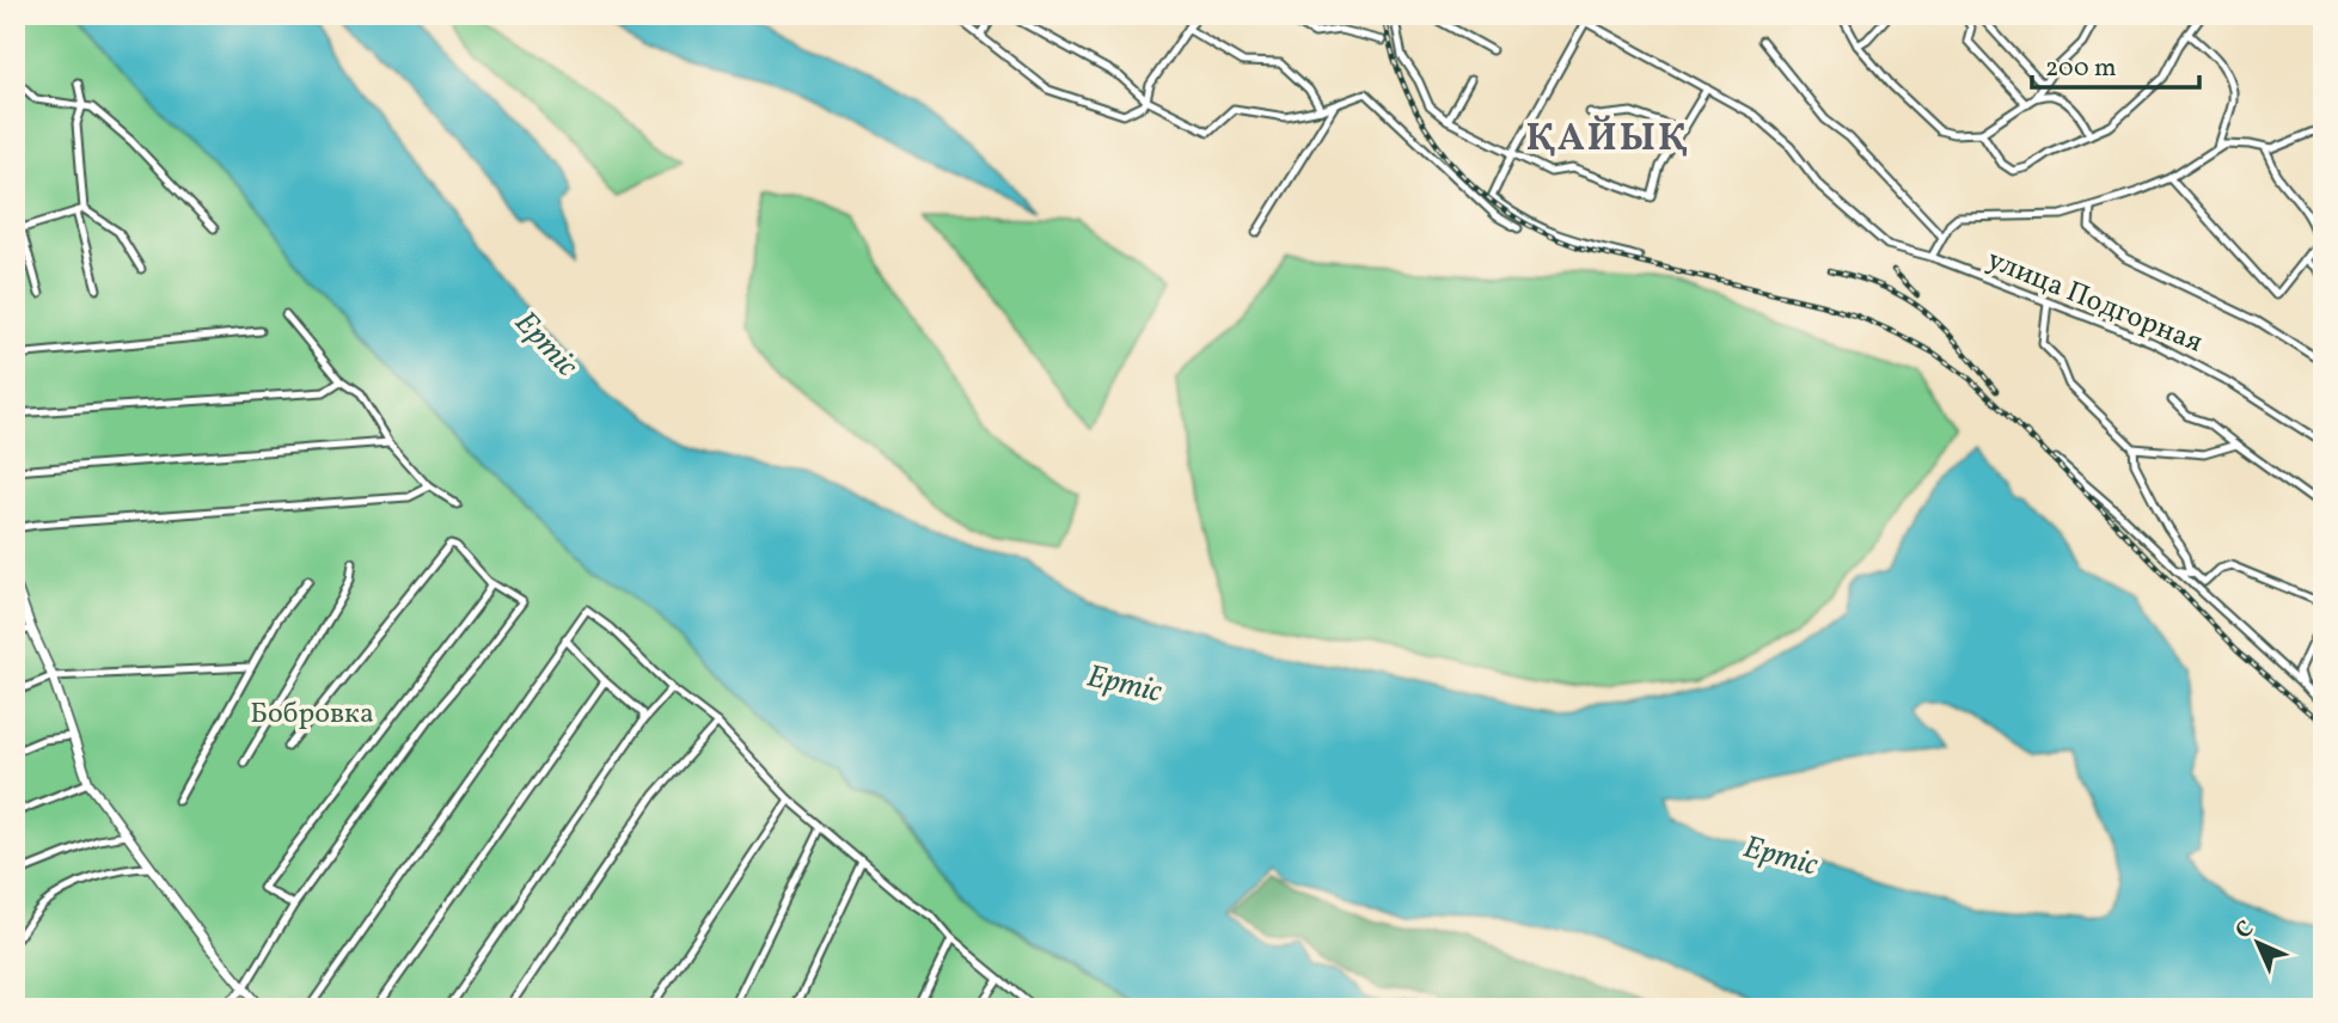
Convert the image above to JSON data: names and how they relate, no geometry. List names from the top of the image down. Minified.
{"streets":{"street":["улица Подгорная"]},"districts":["ҚАЙЫҚ"],"water":["Ертіс"],"parks":["Бобровка"],"scale_bar":"200 m","north":"top left"}
